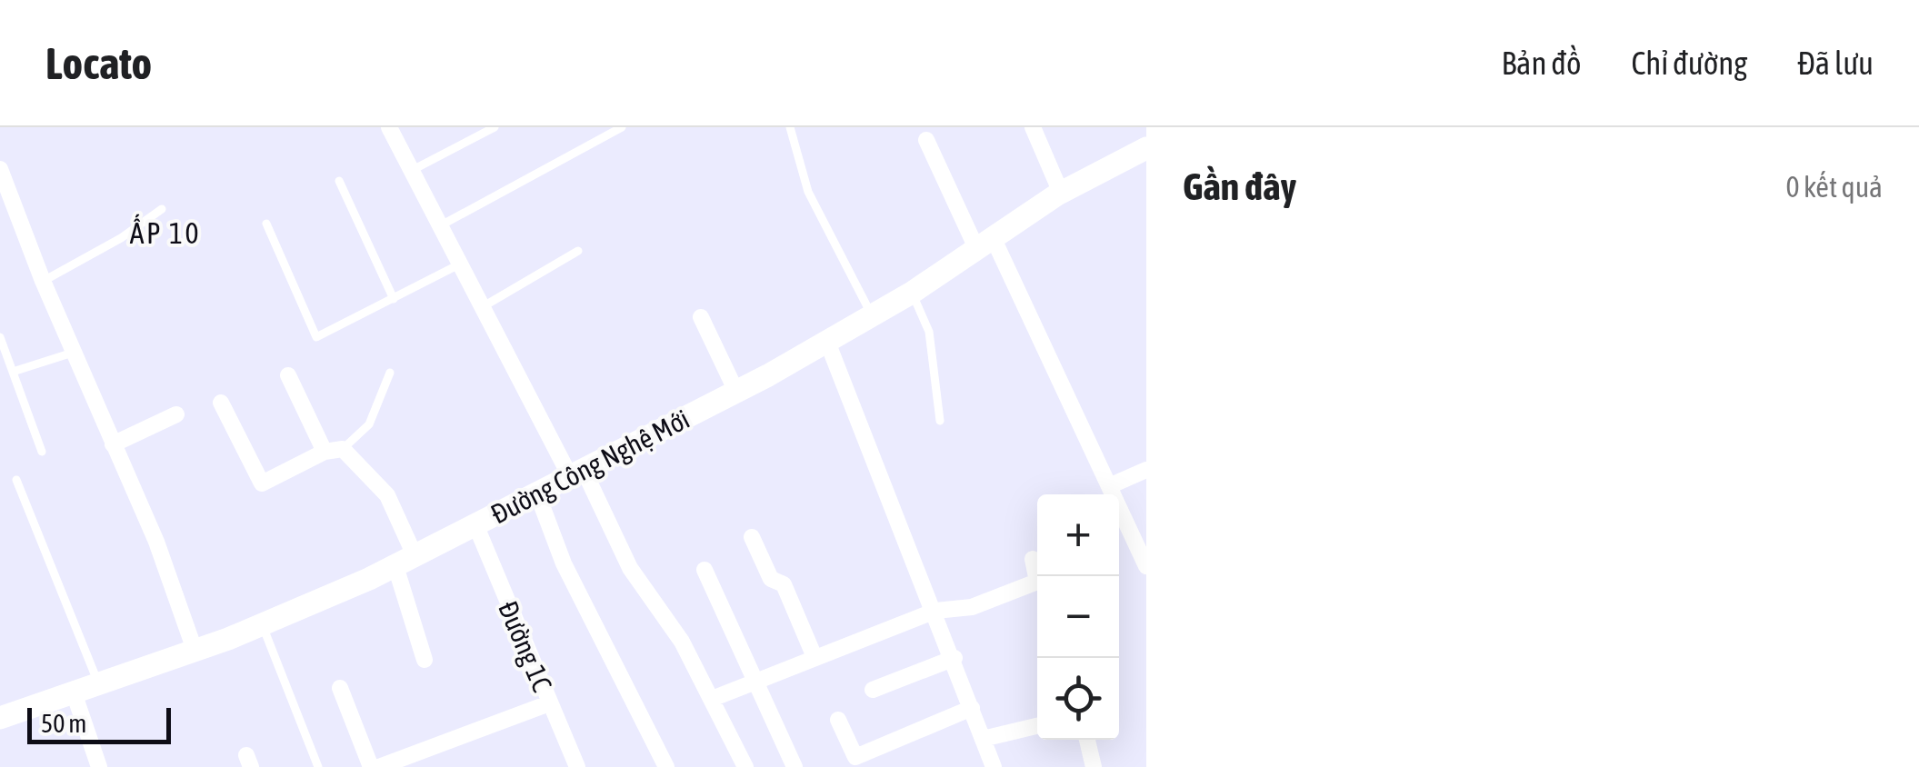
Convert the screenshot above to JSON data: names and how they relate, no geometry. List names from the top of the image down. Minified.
{"streets":{"street":["Đường Công Nghệ Mới","Đường 1C"]},"crossings":[["Đường Công Nghệ Mới","Đường 1C"]],"districts":["ẤP 10"],"scale_bar":"50 m","page":{"header":"Locato","nav":["Bản đồ","Chỉ đường","Đã lưu"],"heading":["Gần đây","0 kết quả"],"map_buttons":["+","−"],"scale":"50 m"}}
